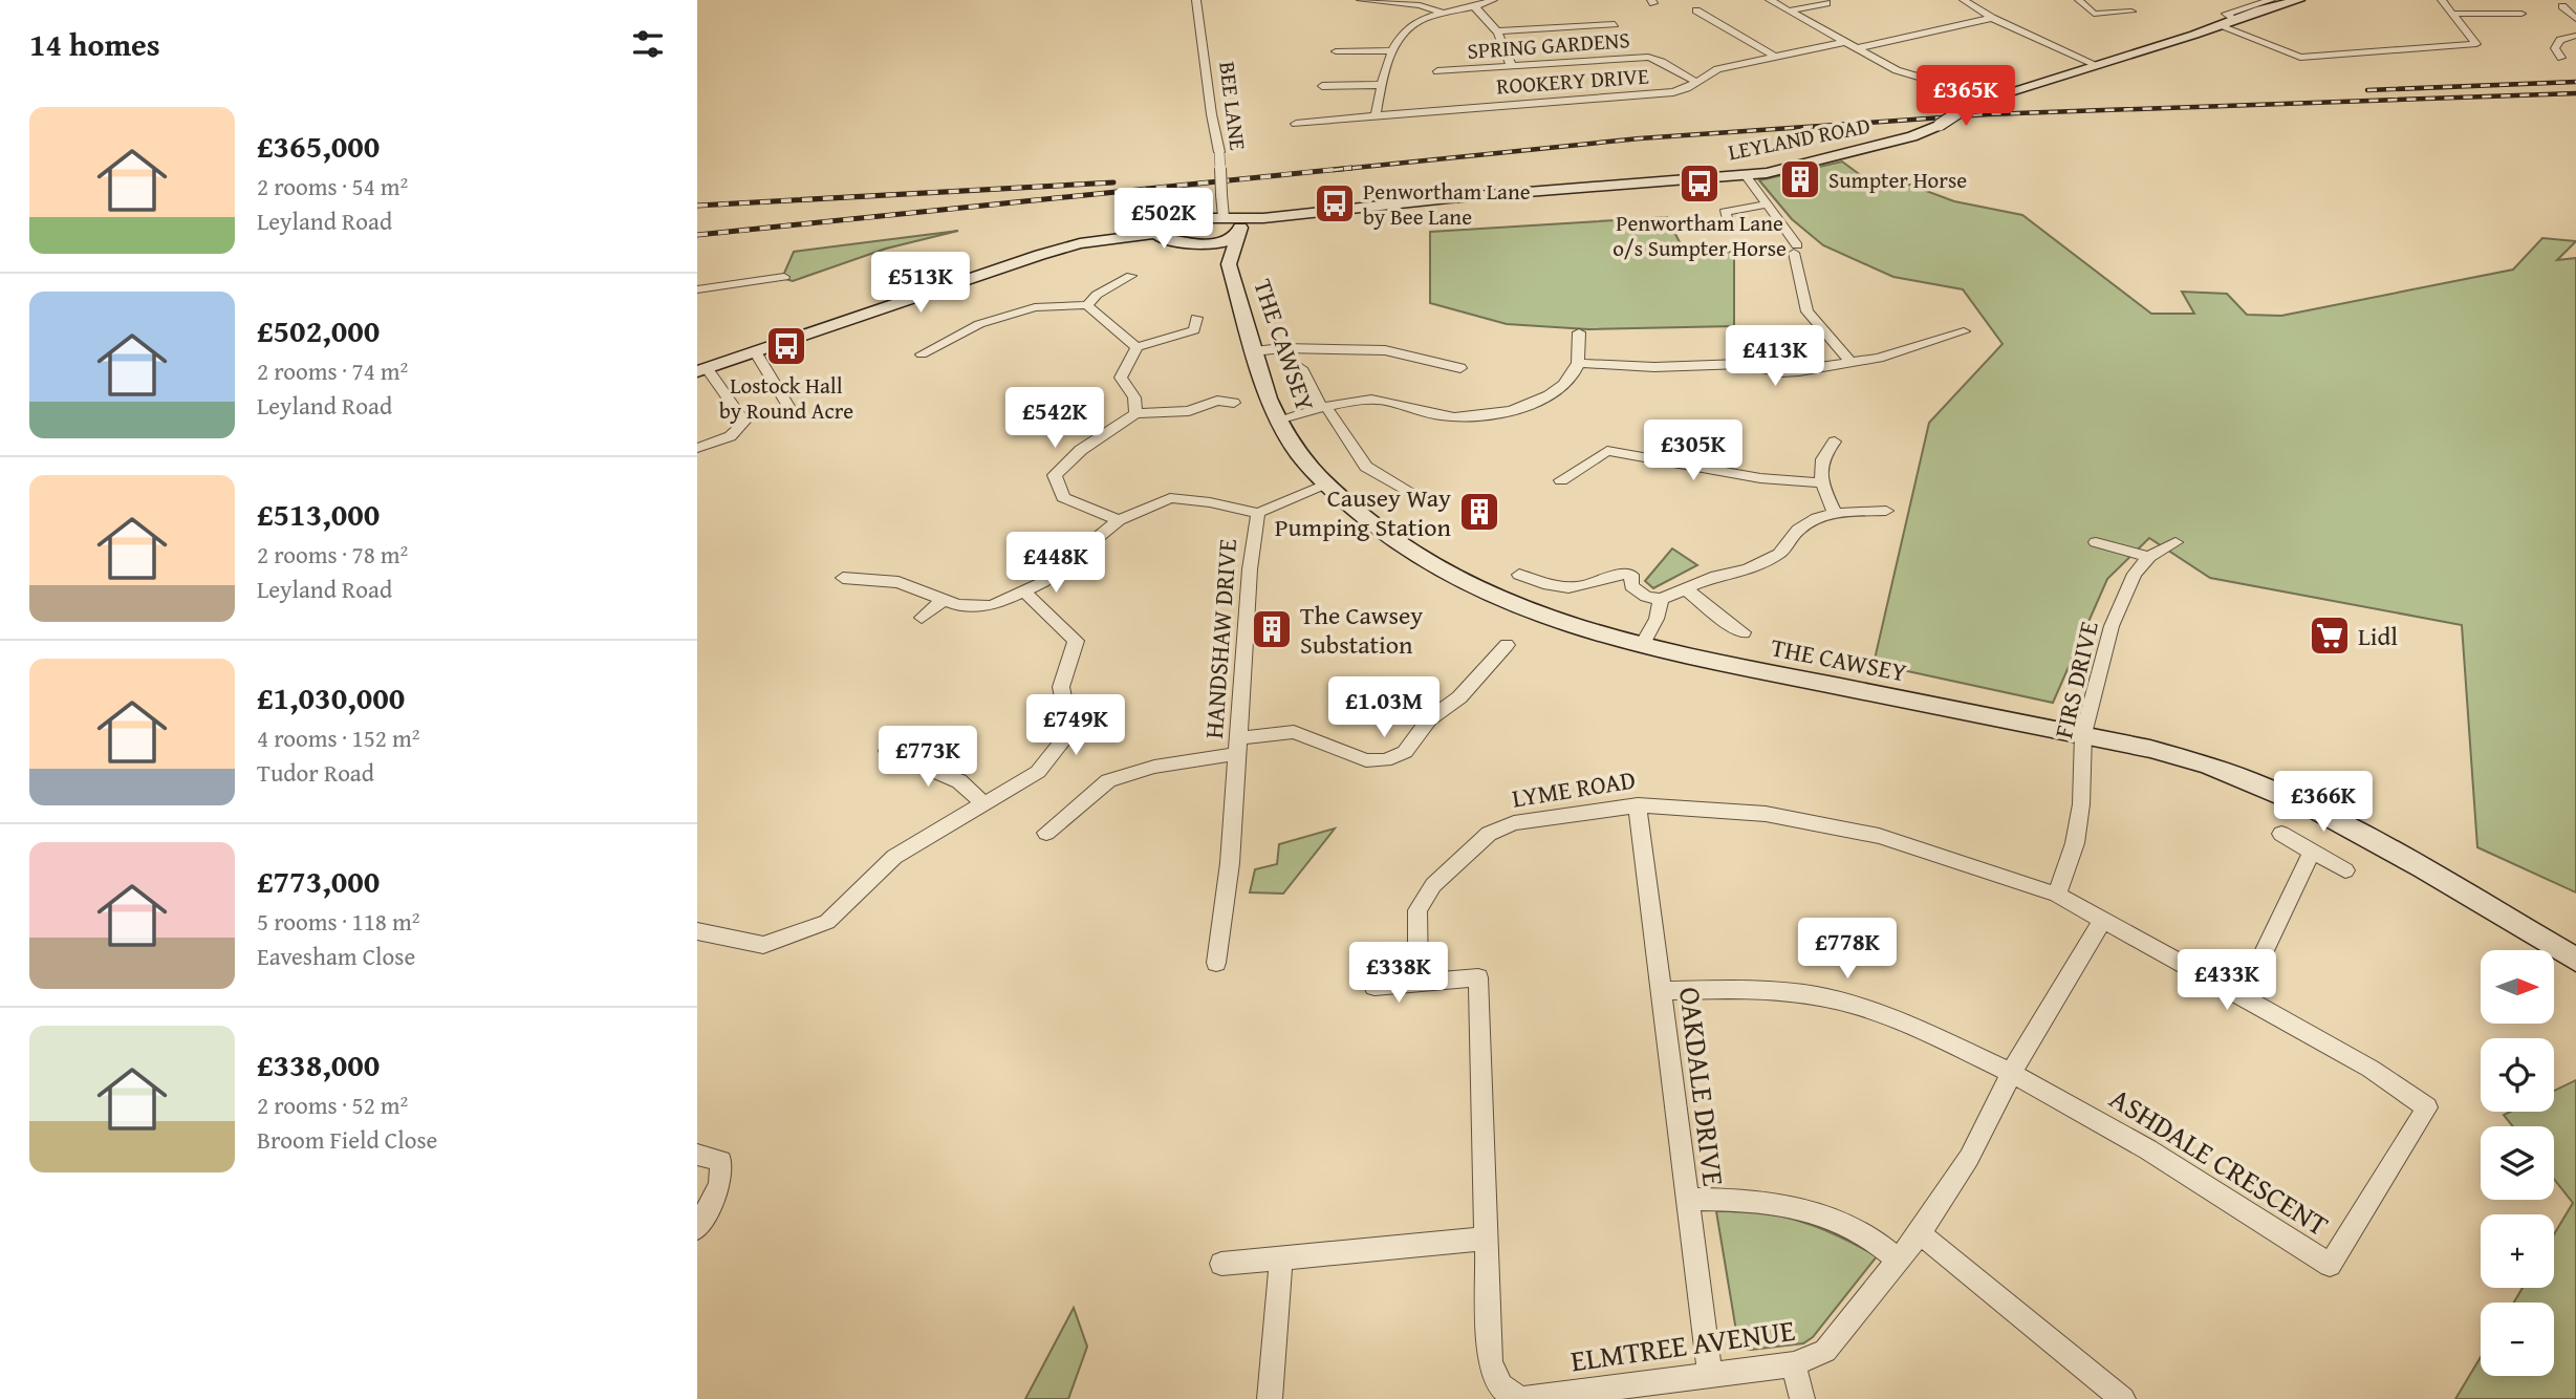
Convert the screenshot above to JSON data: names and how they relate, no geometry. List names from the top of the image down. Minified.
{"streets":{"main road":["LEYLAND ROAD","THE CAWSEY"],"street":["SPRING GARDENS","ROOKERY DRIVE","BEE LANE","HANDSHAW DRIVE","FIRS DRIVE","LYME ROAD","OAKDALE DRIVE","ASHDALE CRESCENT","ELMTREE AVENUE"]},"crossings":[["SPRING GARDENS","ROOKERY DRIVE"],["BEE LANE","LEYLAND ROAD"],["BEE LANE","THE CAWSEY"],["LEYLAND ROAD","THE CAWSEY"],["THE CAWSEY","HANDSHAW DRIVE"],["THE CAWSEY","FIRS DRIVE"],["FIRS DRIVE","LYME ROAD"],["LYME ROAD","OAKDALE DRIVE"],["LYME ROAD","ASHDALE CRESCENT"],["LYME ROAD","ELMTREE AVENUE"],["OAKDALE DRIVE","ELMTREE AVENUE"],["ASHDALE CRESCENT","ELMTREE AVENUE"]],"places":{"building":["Sumpter Horse","Causey Way Pumping Station","The Cawsey Substation"],"bus stop":["Penwortham Lane o/s Sumpter Horse","Penwortham Lane by Bee Lane","Lostock Hall by Round Acre"],"supermarket":["Lidl"]},"north":"right","page":{"heading":"14 homes","price":["£365K","£502K","£513K","£413K","£542K","£305K","£448K","£1.03M","£749K","£773K","£366K","£778K","£338K","£433K"],"list":[{"name":"£365,000","note":"2 rooms · 54 m² · Leyland Road"},{"name":"£502,000","note":"2 rooms · 74 m² · Leyland Road"},{"name":"£513,000","note":"2 rooms · 78 m² · Leyland Road"},{"name":"£1,030,000","note":"4 rooms · 152 m² · Tudor Road"},{"name":"£773,000","note":"5 rooms · 118 m² · Eavesham Close"},{"name":"£338,000","note":"2 rooms · 52 m² · Broom Field Close"}],"map_buttons":["+","−"]}}
